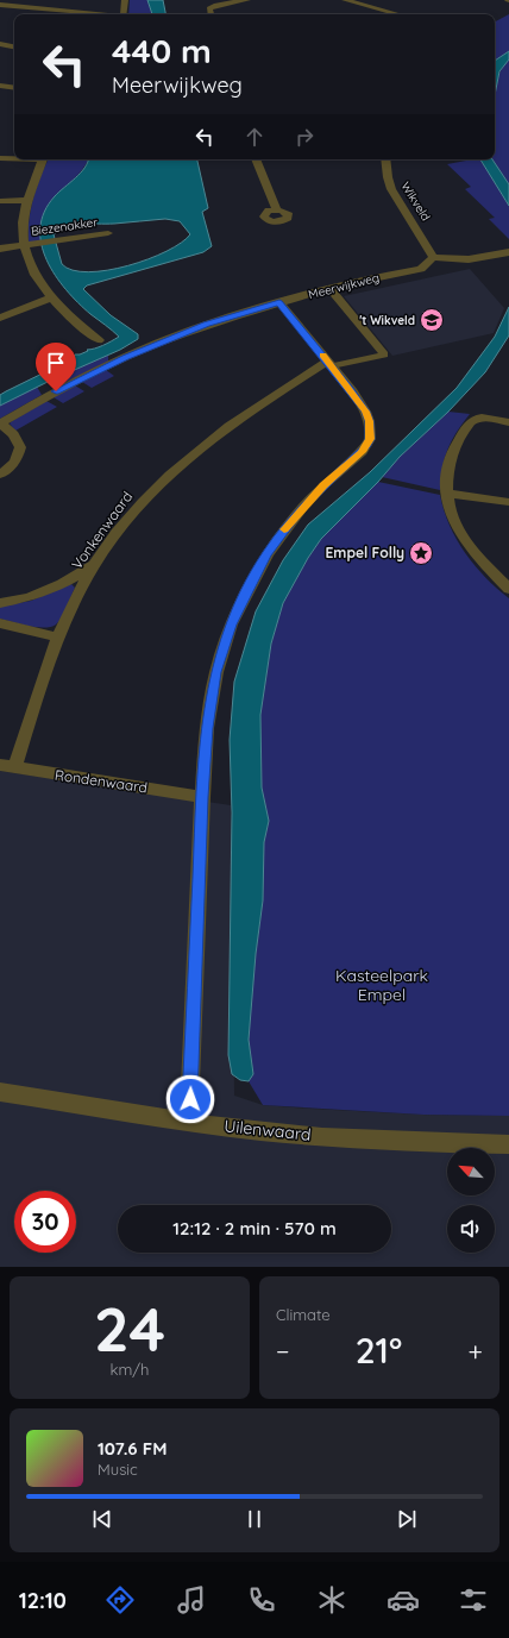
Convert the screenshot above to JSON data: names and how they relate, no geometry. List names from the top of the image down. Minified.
{"streets":{"street":["Wikveld","Biezenakker","Meerwijkweg","Vonkenwaard","Rondenwaard","Uilenwaard"]},"crossings":[["Wikveld","Meerwijkweg"],["Vonkenwaard","Rondenwaard"]],"parks":["Kasteelpark Empel"],"places":{"school or university":["'t Wikveld"],"place":["Empel Folly"]},"north":"top left","page":{"turn":["440 m","Meerwijkweg"],"limit":"30","trip":"12:12 · 2 min · 570 m","tile":[["24","km/h"],"Climate"],"heat":["−","21°","+"],"song":["107.6 FM","Music"],"tabs":"12:10"}}
